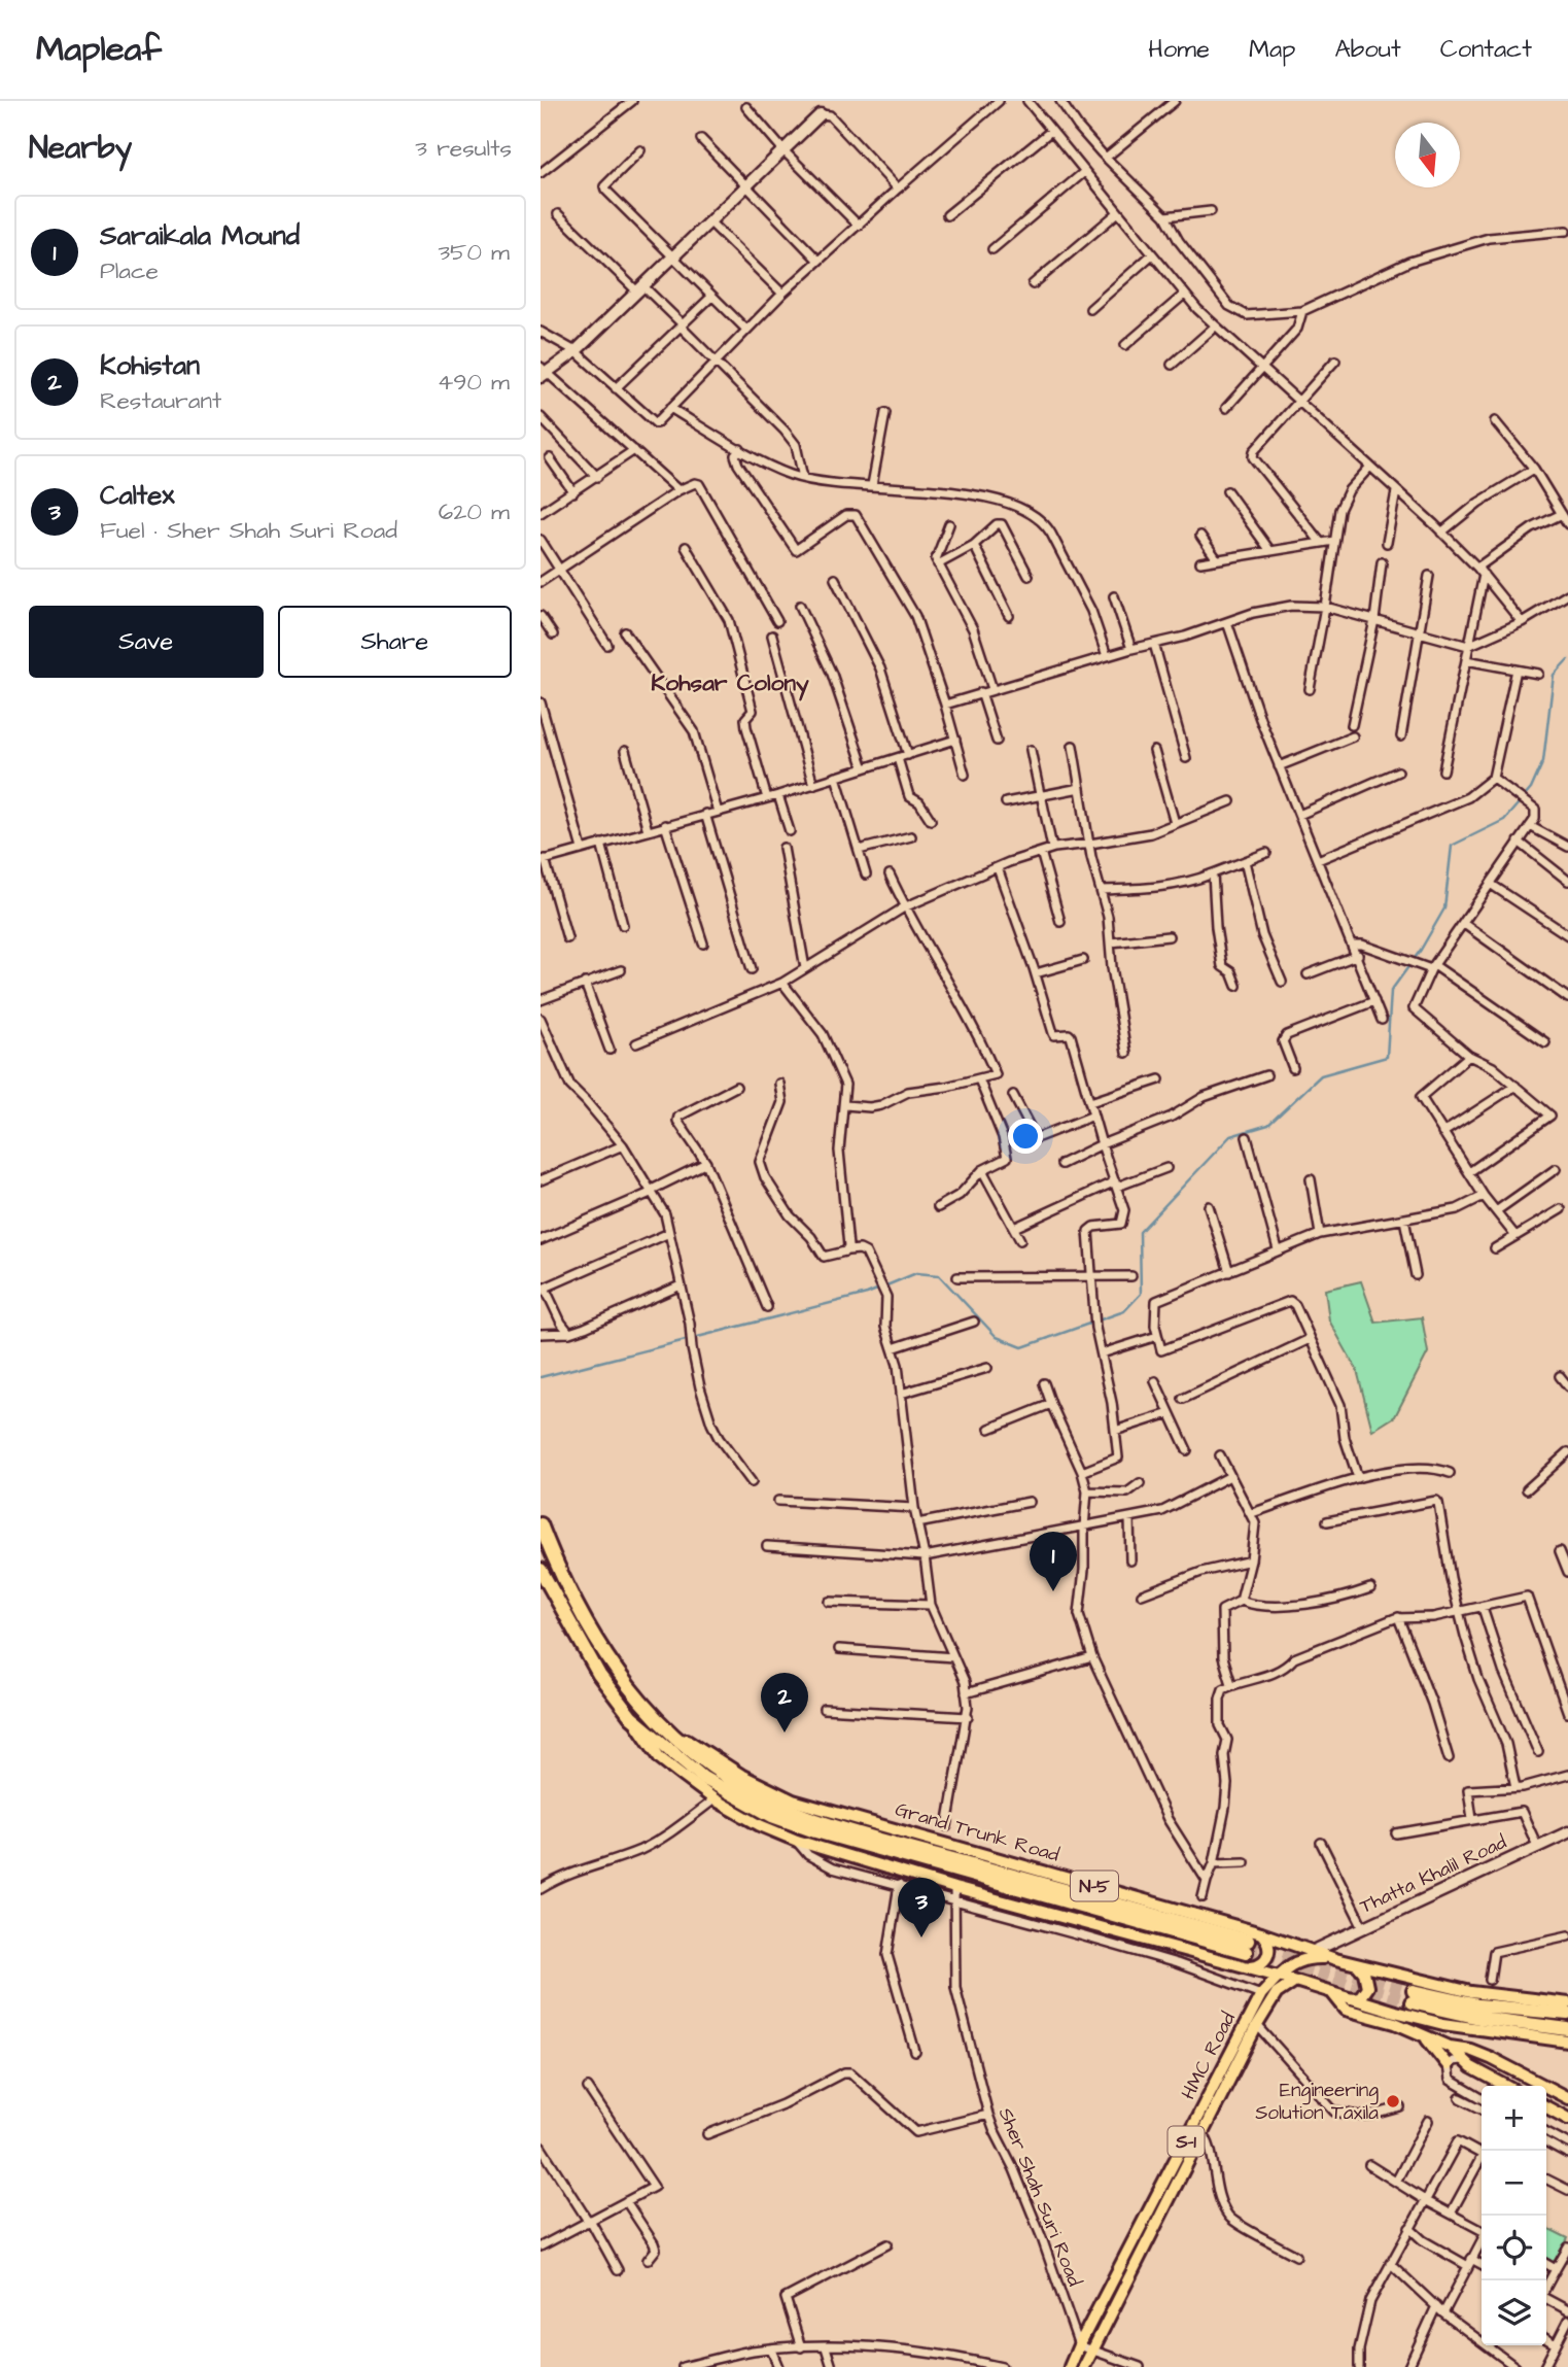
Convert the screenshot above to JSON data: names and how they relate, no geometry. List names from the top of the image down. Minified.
{"streets":{"highway":["Grand Trunk Road","N-5"],"main road":["HMC Road","S-1"],"street":["Thatta Khalil Road","Sher Shah Suri Road"]},"crossings":[["Grand Trunk Road","Thatta Khalil Road"],["Grand Trunk Road","HMC Road"],["Thatta Khalil Road","HMC Road"],["N-5","HMC Road"],["N-5","Sher Shah Suri Road"],["HMC Road","Sher Shah Suri Road"]],"districts":["Kohsar Colony"],"places":["Engineering Solution Taxila"],"north":"bottom","page":{"header":"Mapleaf","nav":["Home","Map","About","Contact"],"heading":["Nearby","3 results"],"list":[{"mark":"1","name":"Saraikala Mound","note":"Place","value":"350 m"},{"mark":"2","name":"Kohistan","note":"Restaurant","value":"490 m"},{"mark":"3","name":"Caltex","note":"Fuel · Sher Shah Suri Road","value":"620 m"}],"buttons":["Save","Share"],"pins":["1","2","3"],"map_buttons":["+","−"]}}
